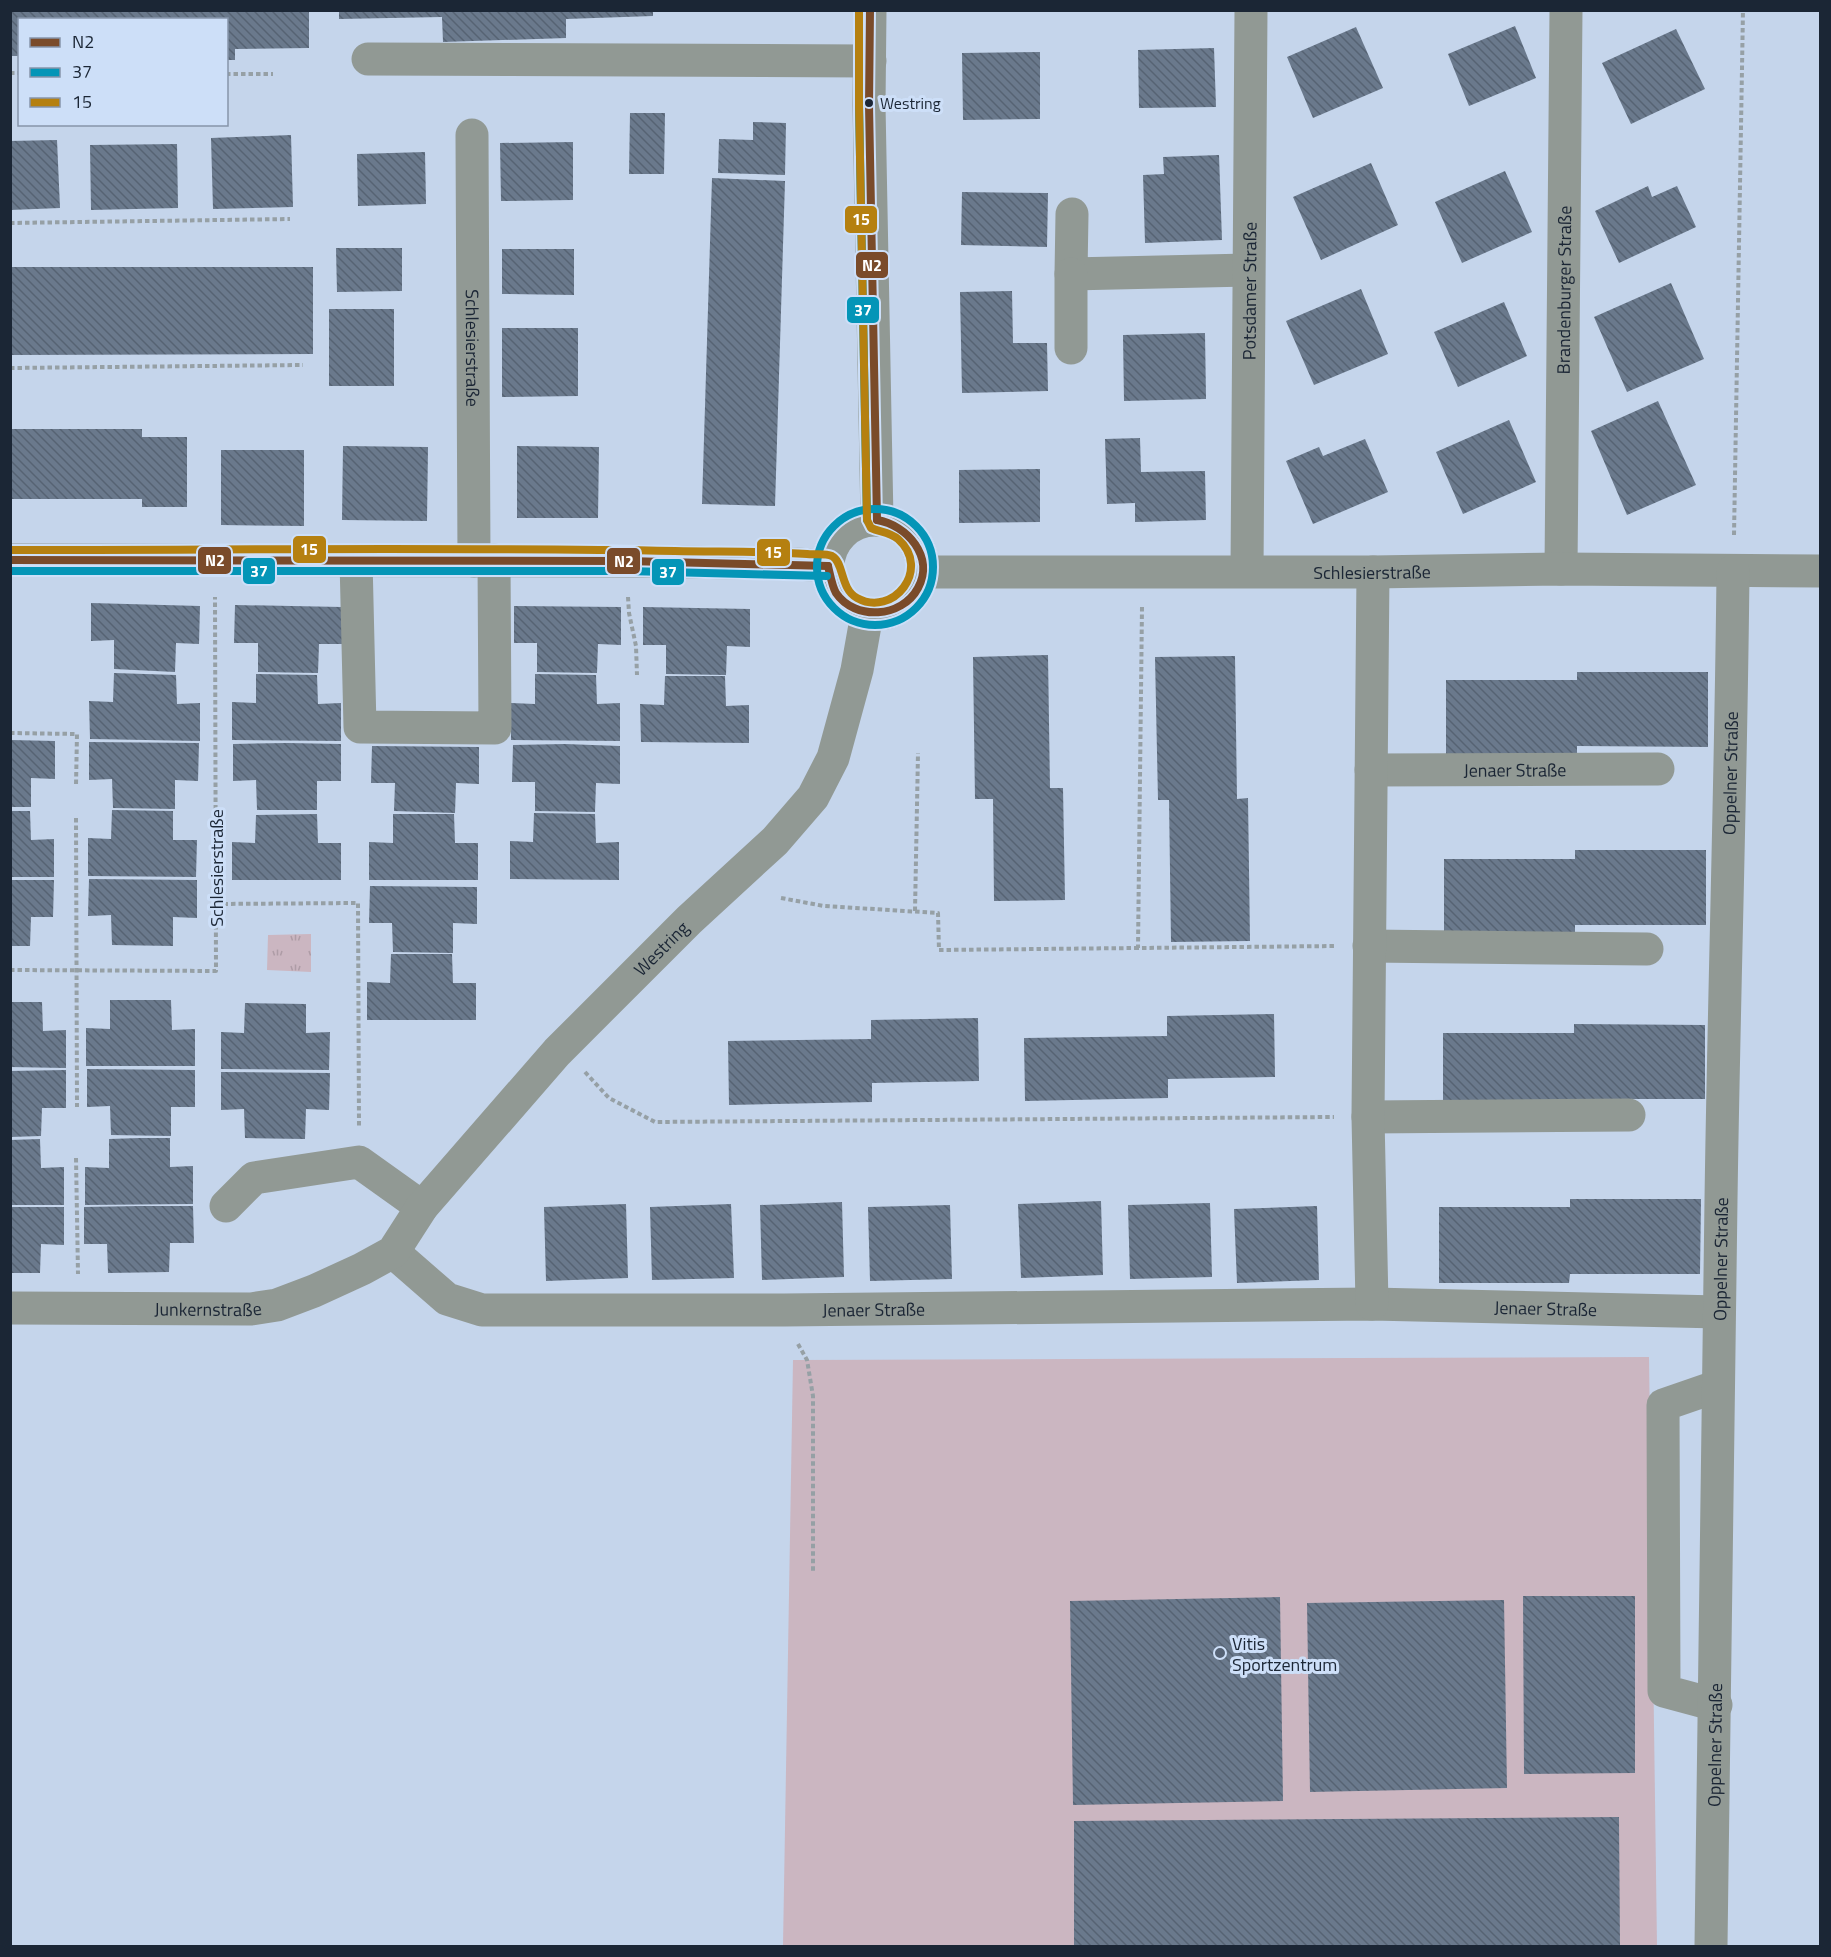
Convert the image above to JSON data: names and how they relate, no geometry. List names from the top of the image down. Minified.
{"streets":{"street":["Brandenburger Straße","Potsdamer Straße","Schlesierstraße","Jenaer Straße","Oppelner Straße","Westring","Junkernstraße"]},"crossings":[["Brandenburger Straße","Schlesierstraße"],["Potsdamer Straße","Schlesierstraße"],["Schlesierstraße","Oppelner Straße"],["Schlesierstraße","Westring"],["Jenaer Straße","Oppelner Straße"],["Jenaer Straße","Westring"],["Jenaer Straße","Junkernstraße"],["Westring","Junkernstraße"]],"places":["Westring","Vitis Sportzentrum"],"lines":["transit line N2","transit line 37","transit line 15"],"legend":["N2","37","15"]}
